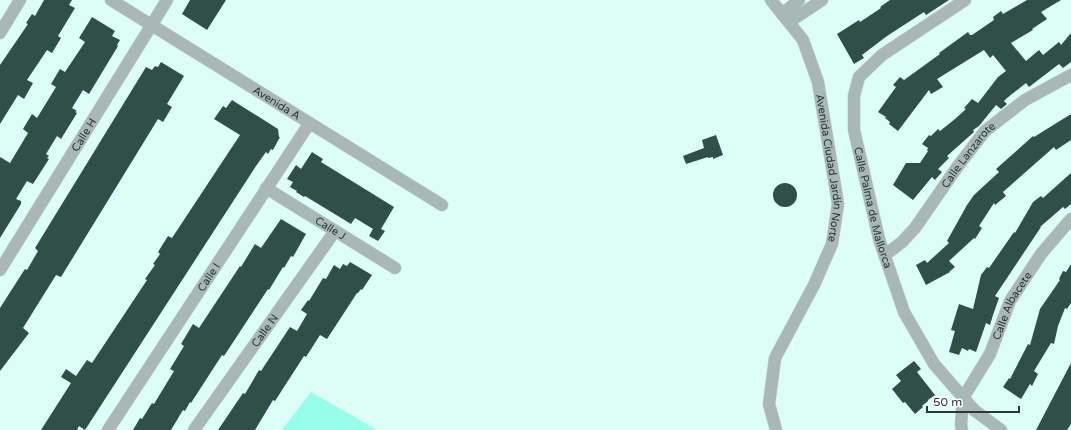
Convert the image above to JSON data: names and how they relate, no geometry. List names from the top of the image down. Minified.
{"streets":{"street":["Avenida A","Calle H","Calle Lanzarote","Avenida Ciudad Jardín Norte","Calle Palma de Mallorca","Calle J","Calle I","Calle Albacete","Calle N"]},"crossings":[["Avenida A","Calle H"],["Avenida A","Calle I"],["Calle Lanzarote","Calle Palma de Mallorca"],["Calle Palma de Mallorca","Calle Albacete"],["Calle J","Calle I"],["Calle J","Calle N"]],"scale_bar":"50 m"}
